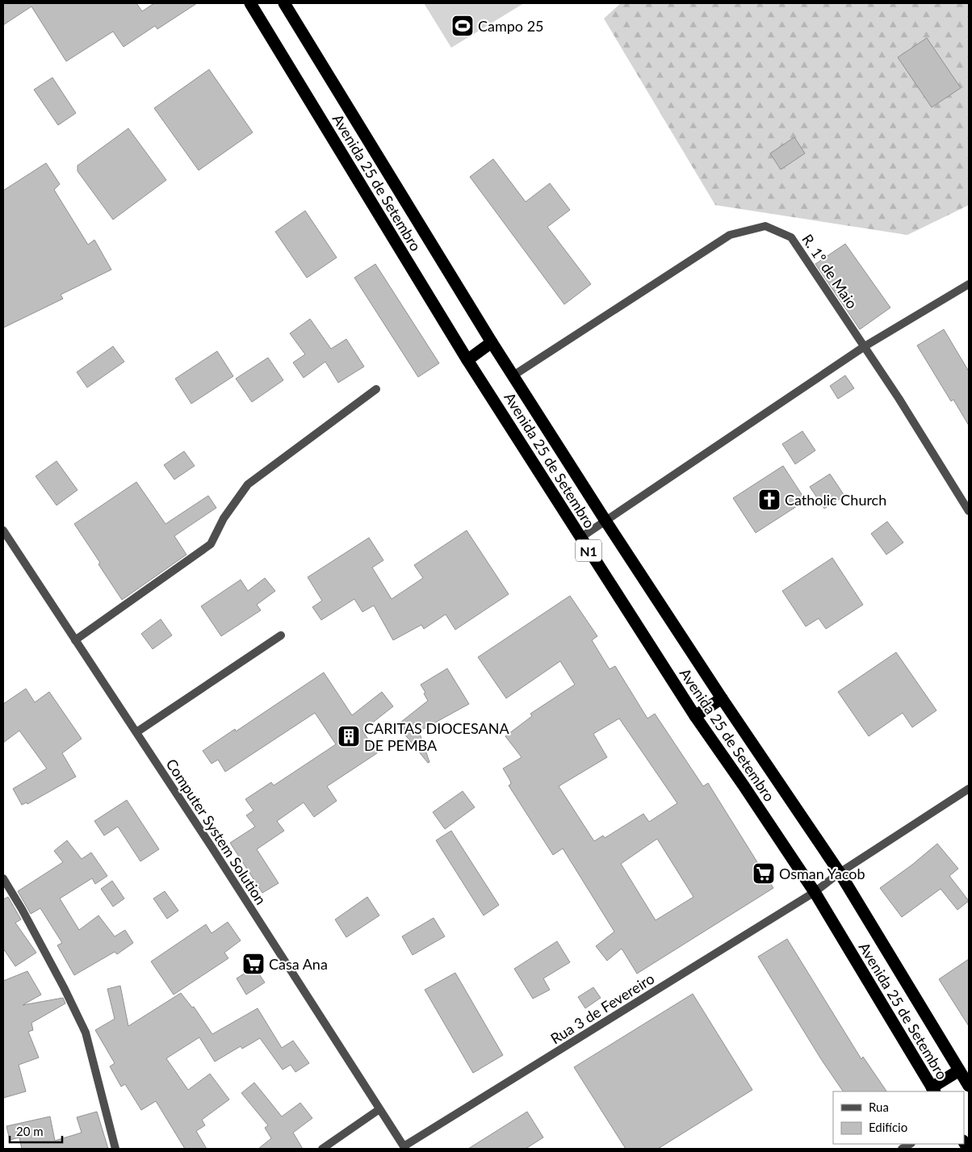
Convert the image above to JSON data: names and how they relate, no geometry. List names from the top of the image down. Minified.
{"streets":{"highway":["Avenida 25 de Setembro","N1"],"street":["R. 1º de Maio","Computer System Solution","Rua 3 de Fevereiro"]},"crossings":[["Avenida 25 de Setembro","R. 1º de Maio"],["Avenida 25 de Setembro","Rua 3 de Fevereiro"],["Computer System Solution","Rua 3 de Fevereiro"]],"places":{"sports":["Campo 25"],"church":["Catholic Church"],"building":["CARITAS DIOCESANA DE PEMBA"],"supermarket":["Osman Yacob","Casa Ana"]},"legend":["Rua","Edifício"],"scale_bar":"20 m"}
